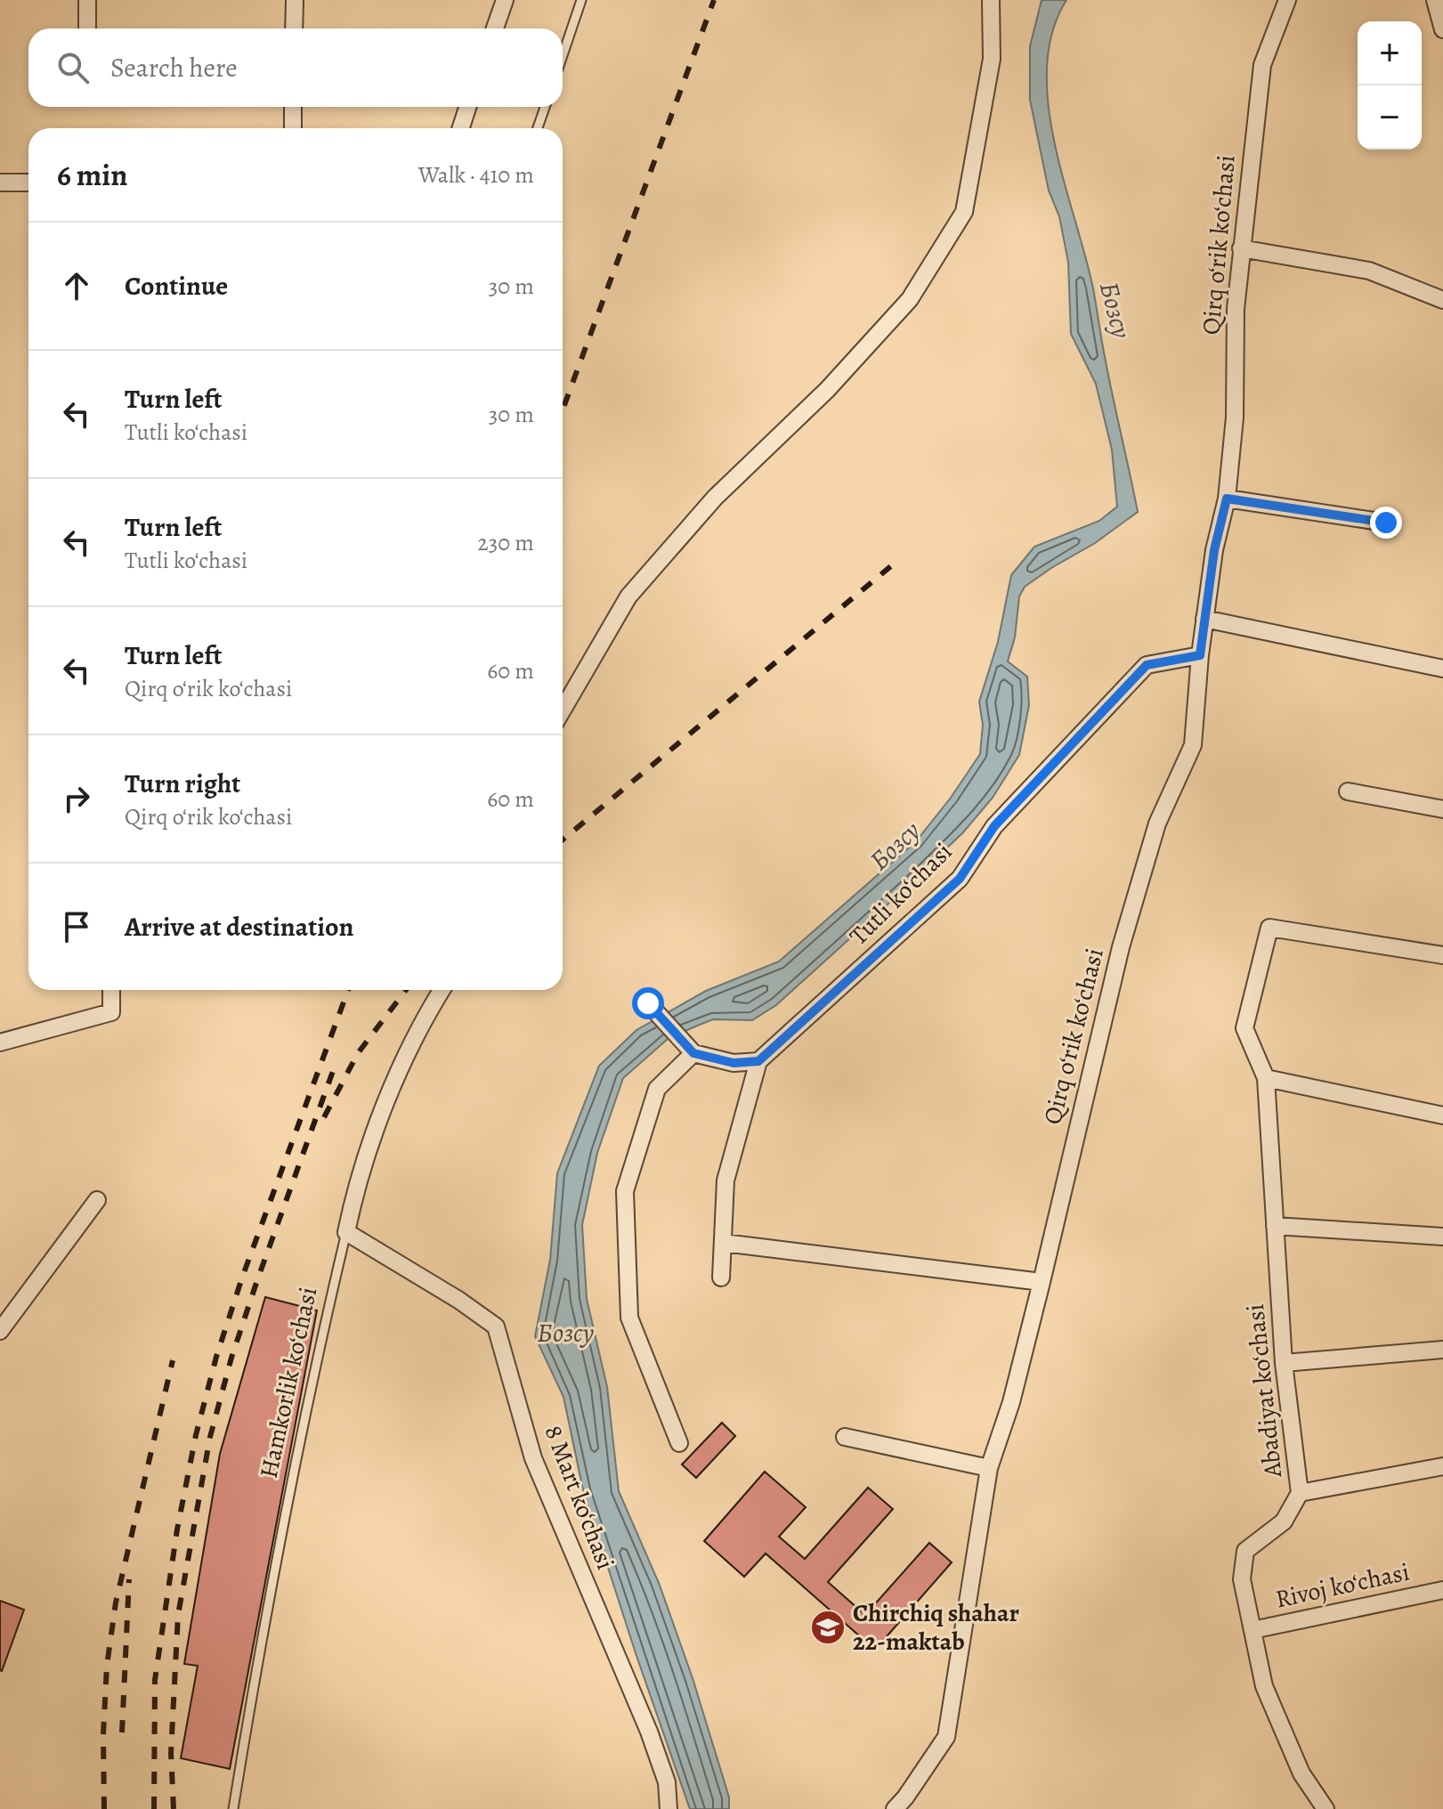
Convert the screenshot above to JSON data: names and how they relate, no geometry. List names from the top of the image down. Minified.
{"streets":{"street":["Qirq o‘rik ko‘chasi","Tutli ko‘chasi","Hamkorlik ko‘chasi","Abadiyat ko‘chasi","8 Mart ko‘chasi","Rivoj ko‘chasi"]},"crossings":[["Qirq o‘rik ko‘chasi","Tutli ko‘chasi"],["Hamkorlik ko‘chasi","8 Mart ko‘chasi"],["Abadiyat ko‘chasi","Rivoj ko‘chasi"]],"water":["Бозсу"],"places":{"school or university":["Chirchiq shahar 22-maktab"]},"page":{"map_buttons":["+","−"],"search":"Search here","heading":["6 min","Walk · 410 m"],"list":[["Continue","30 m"],["Turn left","Tutli ko‘chasi","30 m"],["Turn left","Tutli ko‘chasi","230 m"],["Turn left","Qirq o‘rik ko‘chasi","60 m"],["Turn right","Qirq o‘rik ko‘chasi","60 m"],"Arrive at destination"]}}
